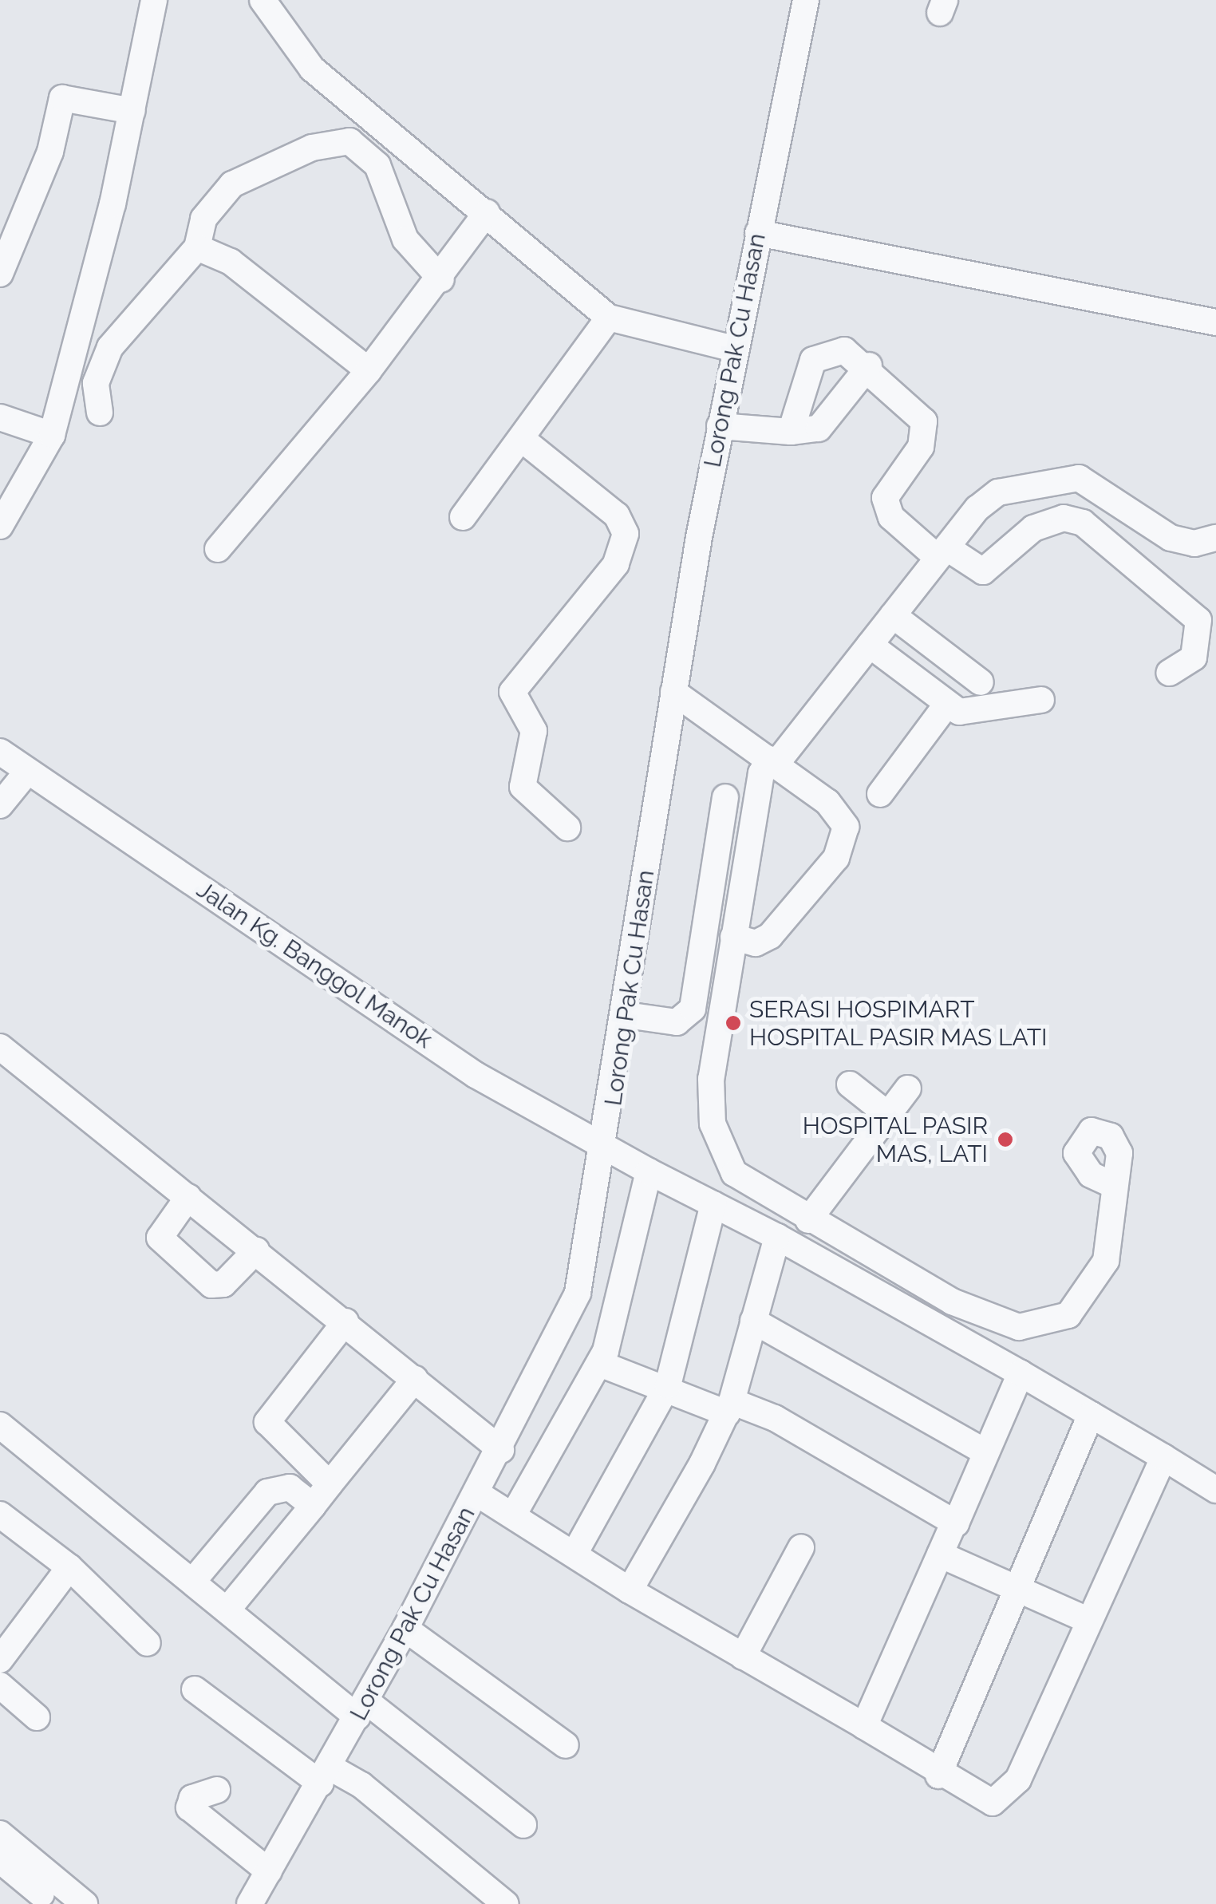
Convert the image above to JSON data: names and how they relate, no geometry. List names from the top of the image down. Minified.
{"streets":{"street":["Lorong Pak Cu Hasan","Jalan Kg. Banggol Manok"]},"crossings":[["Lorong Pak Cu Hasan","Jalan Kg. Banggol Manok"]],"places":["SERASI HOSPIMART HOSPITAL PASIR MAS LATI","HOSPITAL PASIR MAS, LATI"]}
